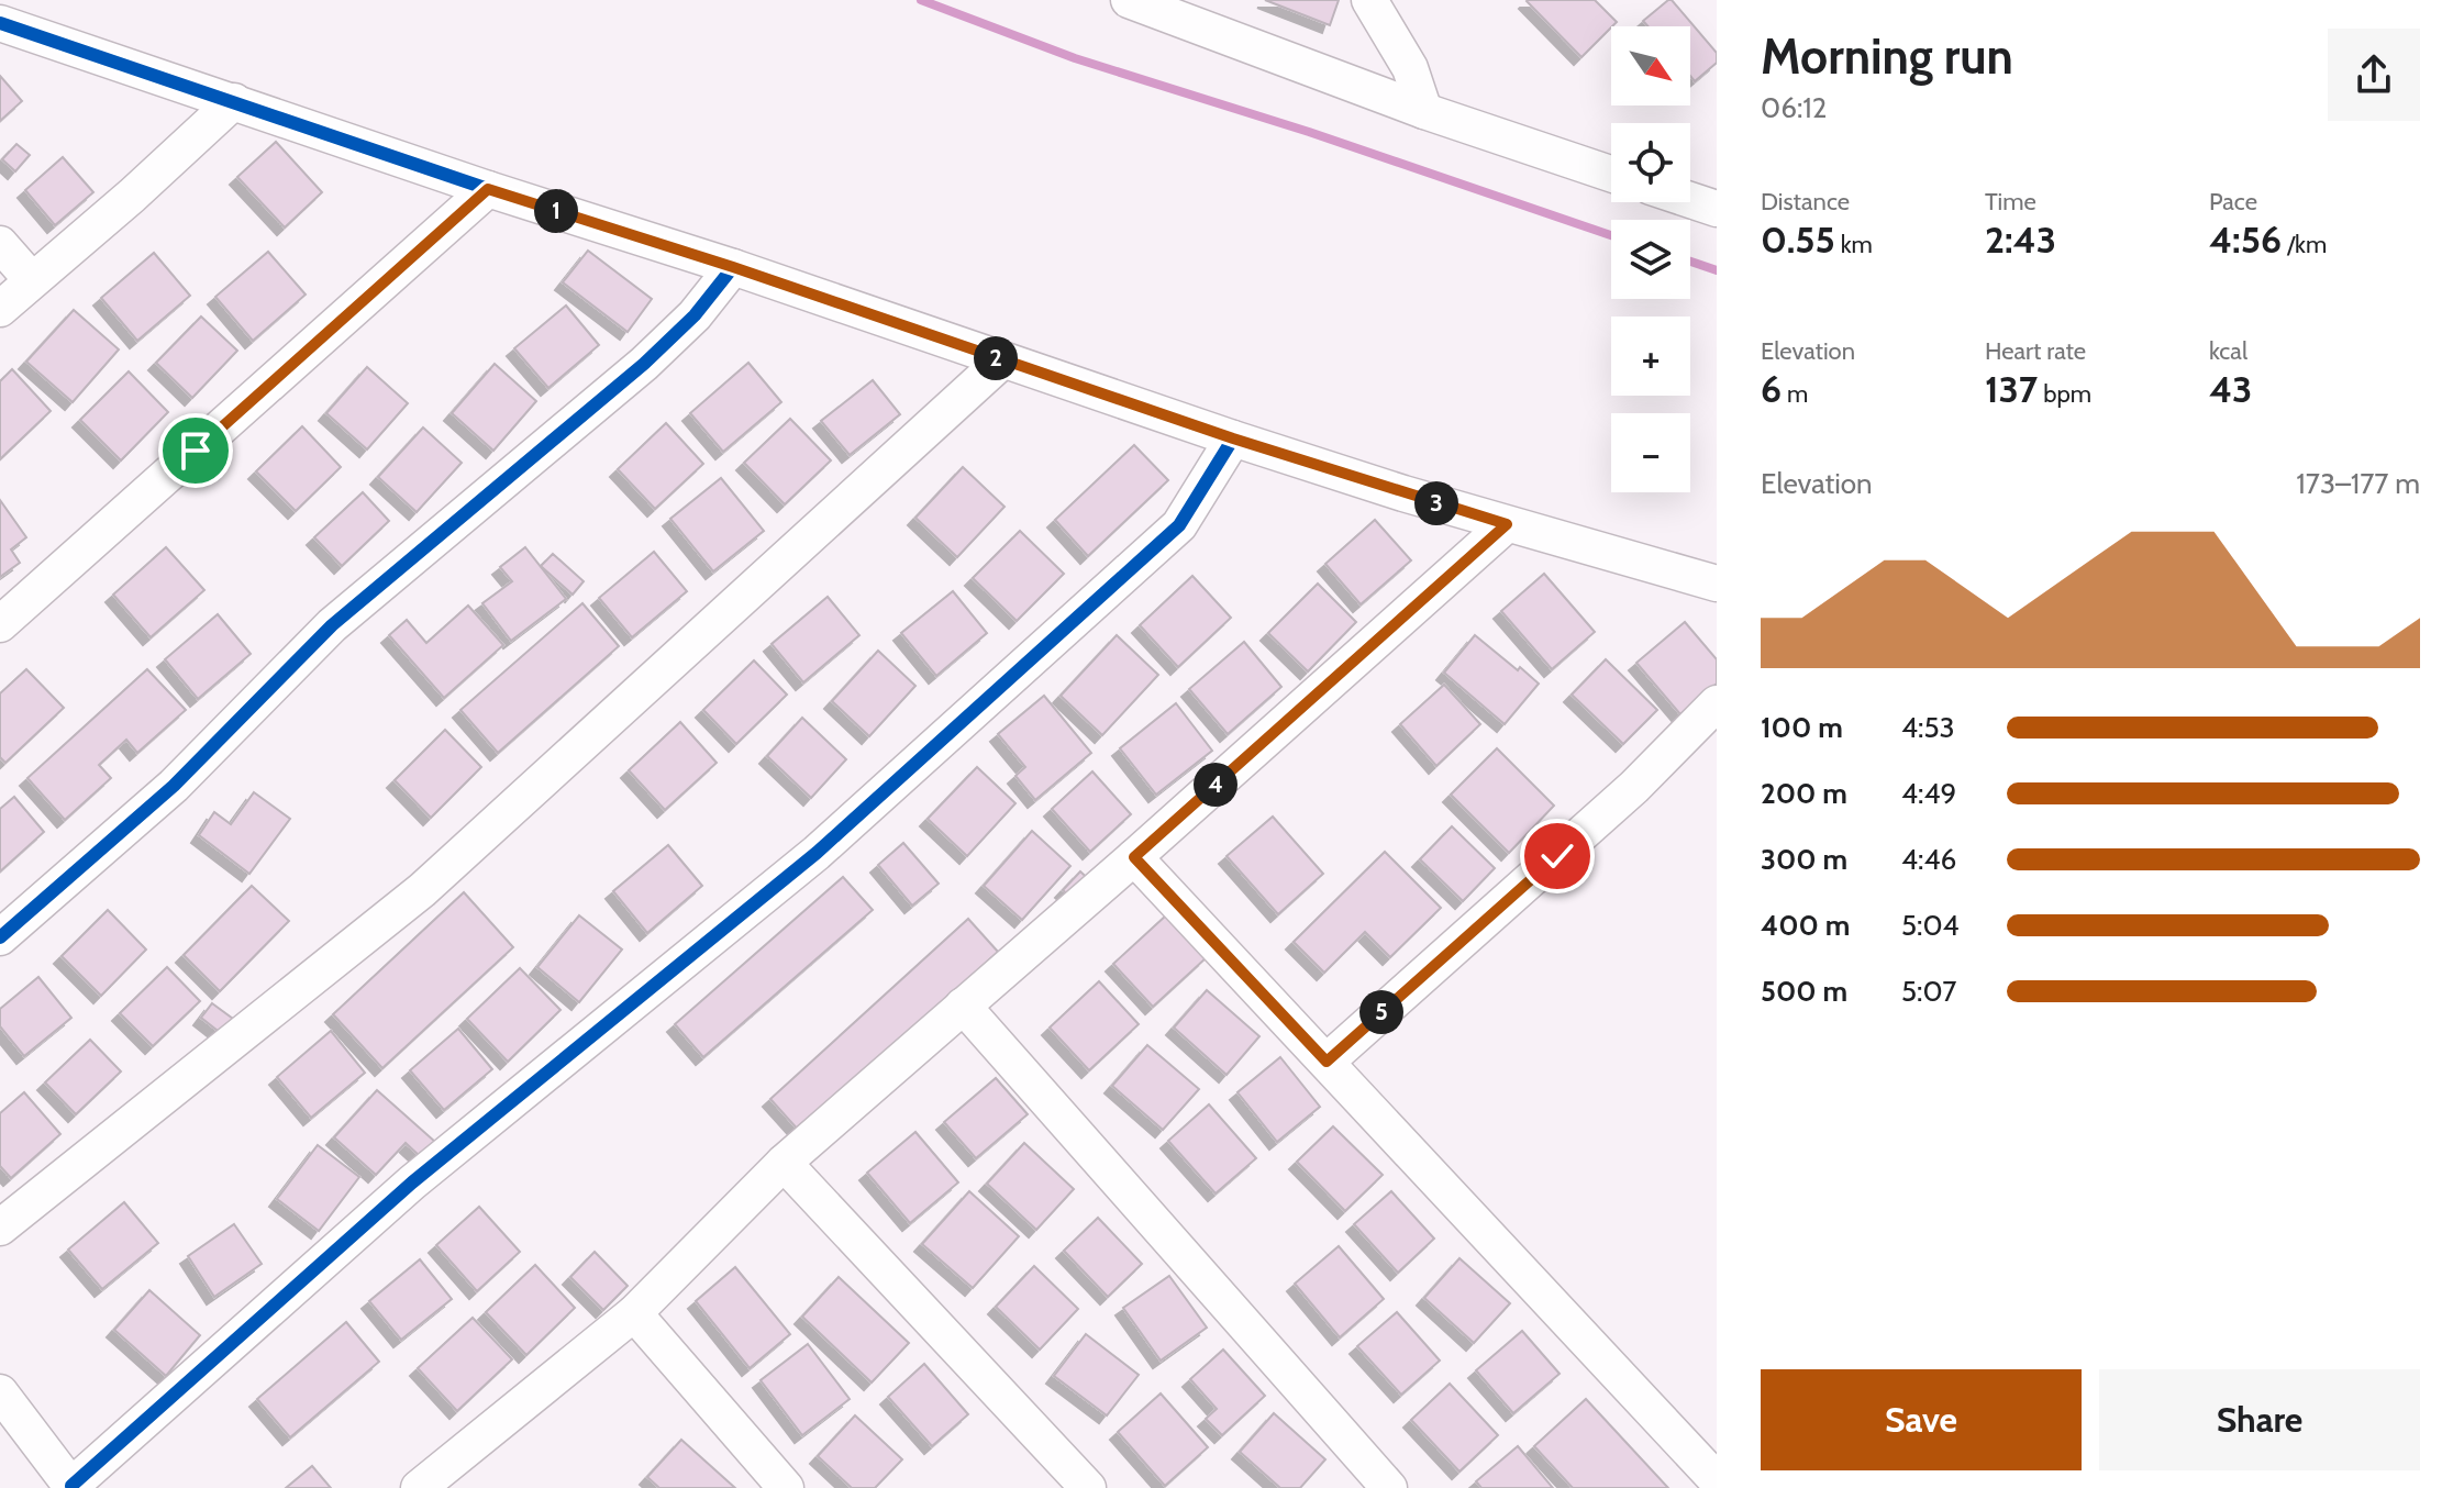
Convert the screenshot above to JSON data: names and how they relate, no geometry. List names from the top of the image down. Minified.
{"north":"bottom right","page":{"heading":["Morning run","06:12"],"map_buttons":["+","−"],"stats":[["Distance","0.55 km"],["Time","2:43"],["Pace","4:56 /km"],["Elevation","6 m"],["Heart rate","137 bpm"],["kcal","43"]],"pins":["1","2","3","4","5"],"chart":["Elevation","173–177 m"],"list":[{"name":"100 m","note":"4:53"},{"name":"200 m","note":"4:49"},{"name":"300 m","note":"4:46"},{"name":"400 m","note":"5:04"},{"name":"500 m","note":"5:07"}],"buttons":["Save","Share"]}}
